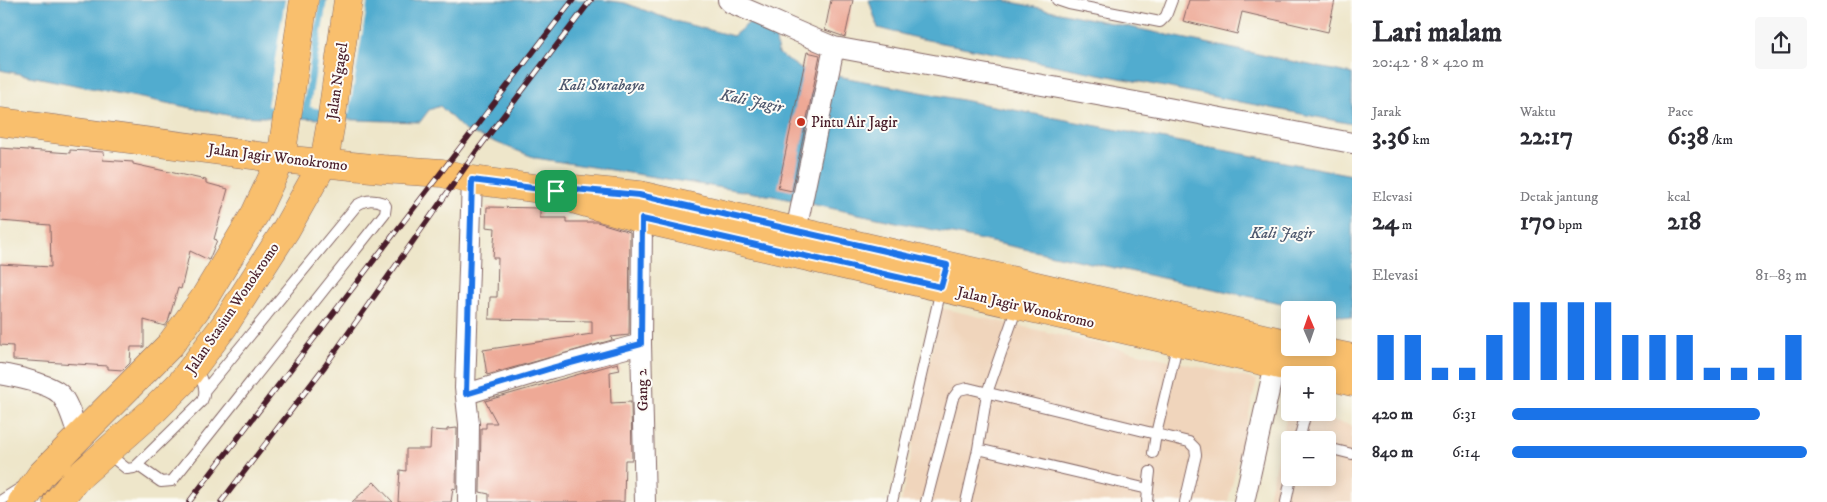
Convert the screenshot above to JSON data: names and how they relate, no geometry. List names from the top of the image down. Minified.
{"streets":{"main road":["Jalan Ngagel","Jalan Jagir Wonokromo","Jalan Stasiun Wonokromo"],"street":["Gang 2"]},"crossings":[["Jalan Ngagel","Jalan Jagir Wonokromo"],["Jalan Ngagel","Jalan Stasiun Wonokromo"],["Jalan Jagir Wonokromo","Jalan Stasiun Wonokromo"],["Jalan Jagir Wonokromo","Gang 2"]],"water":["Kali Surabaya","Kali Jagir"],"places":["Pintu Air Jagir"],"north":"top","page":{"heading":["Lari malam","20:42 · 8 × 420 m"],"stats":[["Jarak","3.36 km"],["Waktu","22:17"],["Pace","6:38 /km"],["Elevasi","24 m"],["Detak jantung","170 bpm"],["kcal","218"]],"chart":["Elevasi","81–83 m"],"map_buttons":["+","−"],"list":[{"name":"420 m","note":"6:31"},{"name":"840 m","note":"6:14"}]}}
